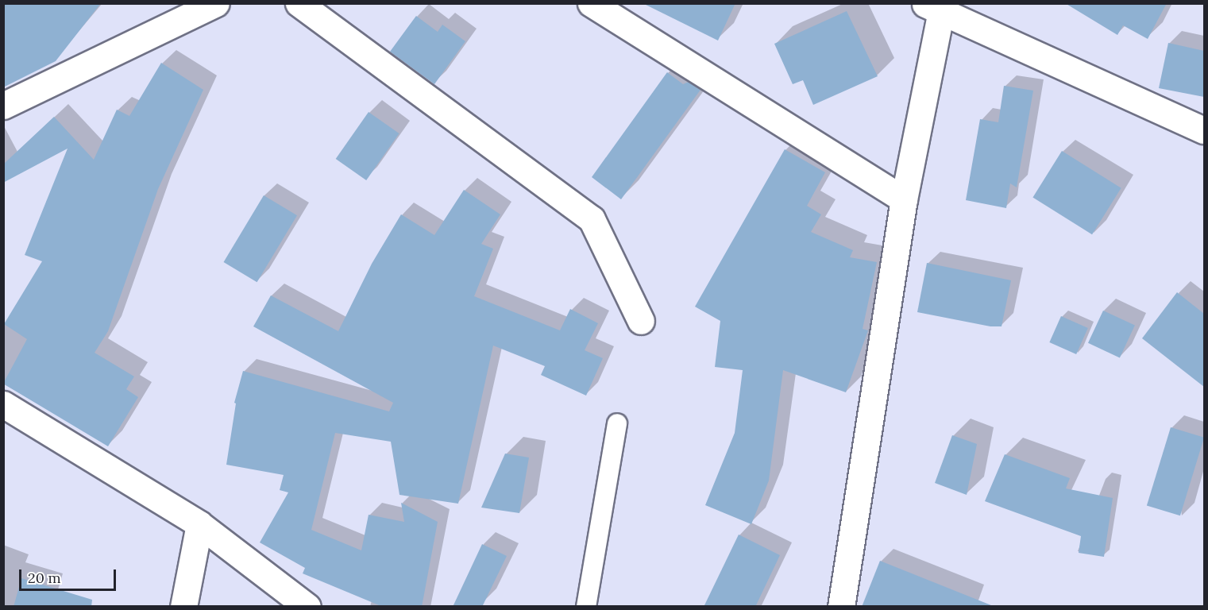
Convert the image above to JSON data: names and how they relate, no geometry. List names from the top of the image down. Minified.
{"scale_bar":"20 m"}
